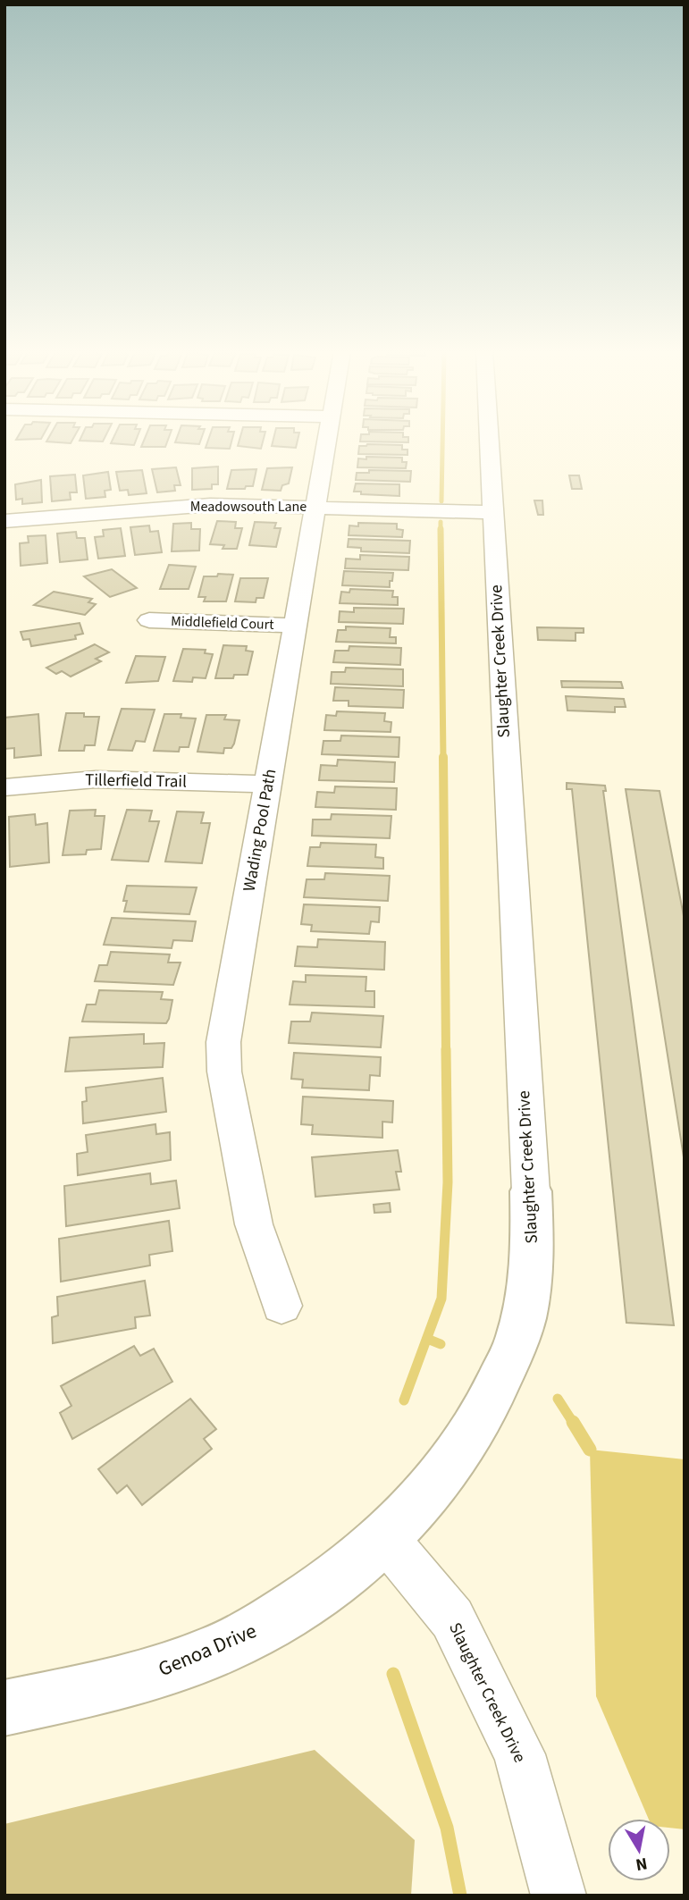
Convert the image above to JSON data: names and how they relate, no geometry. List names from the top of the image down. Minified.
{"streets":{"street":["Meadowsouth Lane","Middlefield Court","Slaughter Creek Drive","Tillerfield Trail","Wading Pool Path","Genoa Drive"]},"crossings":[["Meadowsouth Lane","Slaughter Creek Drive"],["Meadowsouth Lane","Wading Pool Path"],["Middlefield Court","Wading Pool Path"],["Slaughter Creek Drive","Genoa Drive"],["Tillerfield Trail","Wading Pool Path"]],"north":"bottom"}
